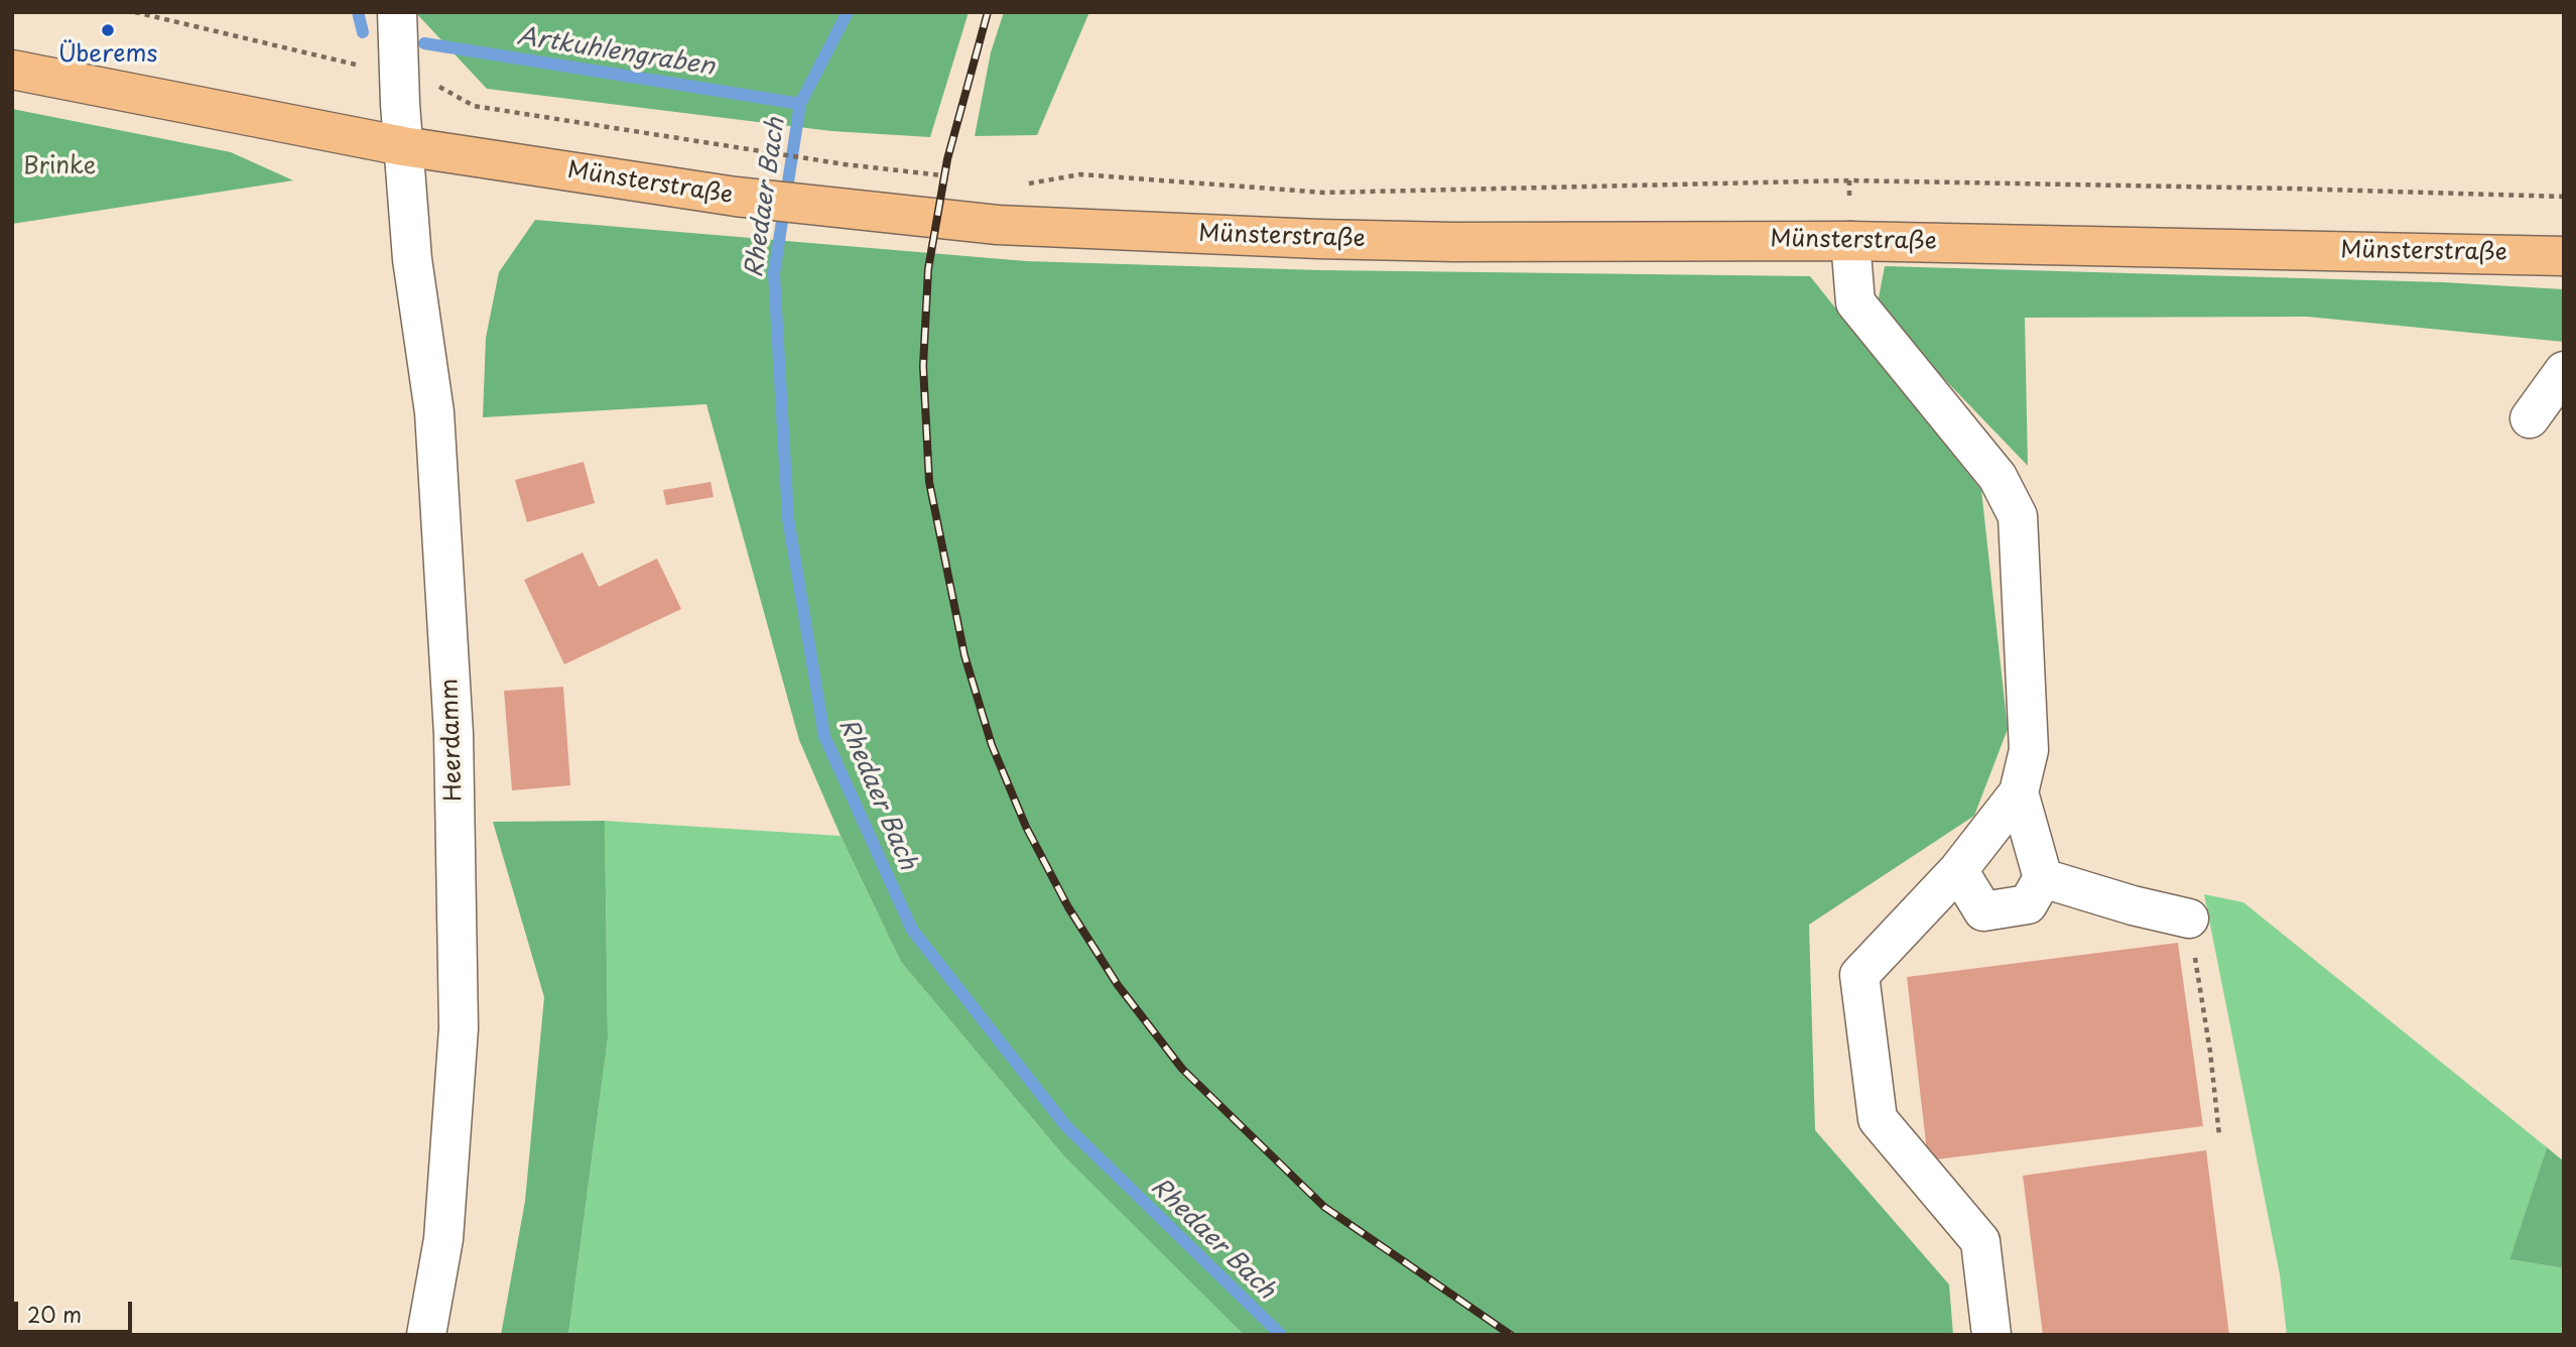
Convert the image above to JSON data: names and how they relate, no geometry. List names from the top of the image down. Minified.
{"streets":{"main road":["Münsterstraße"],"street":["Heerdamm"]},"crossings":[["Münsterstraße","Heerdamm"]],"water":["Artkuhlengraben","Rhedaer Bach"],"parks":["Brinke"],"places":["Überems"],"scale_bar":"20 m"}
